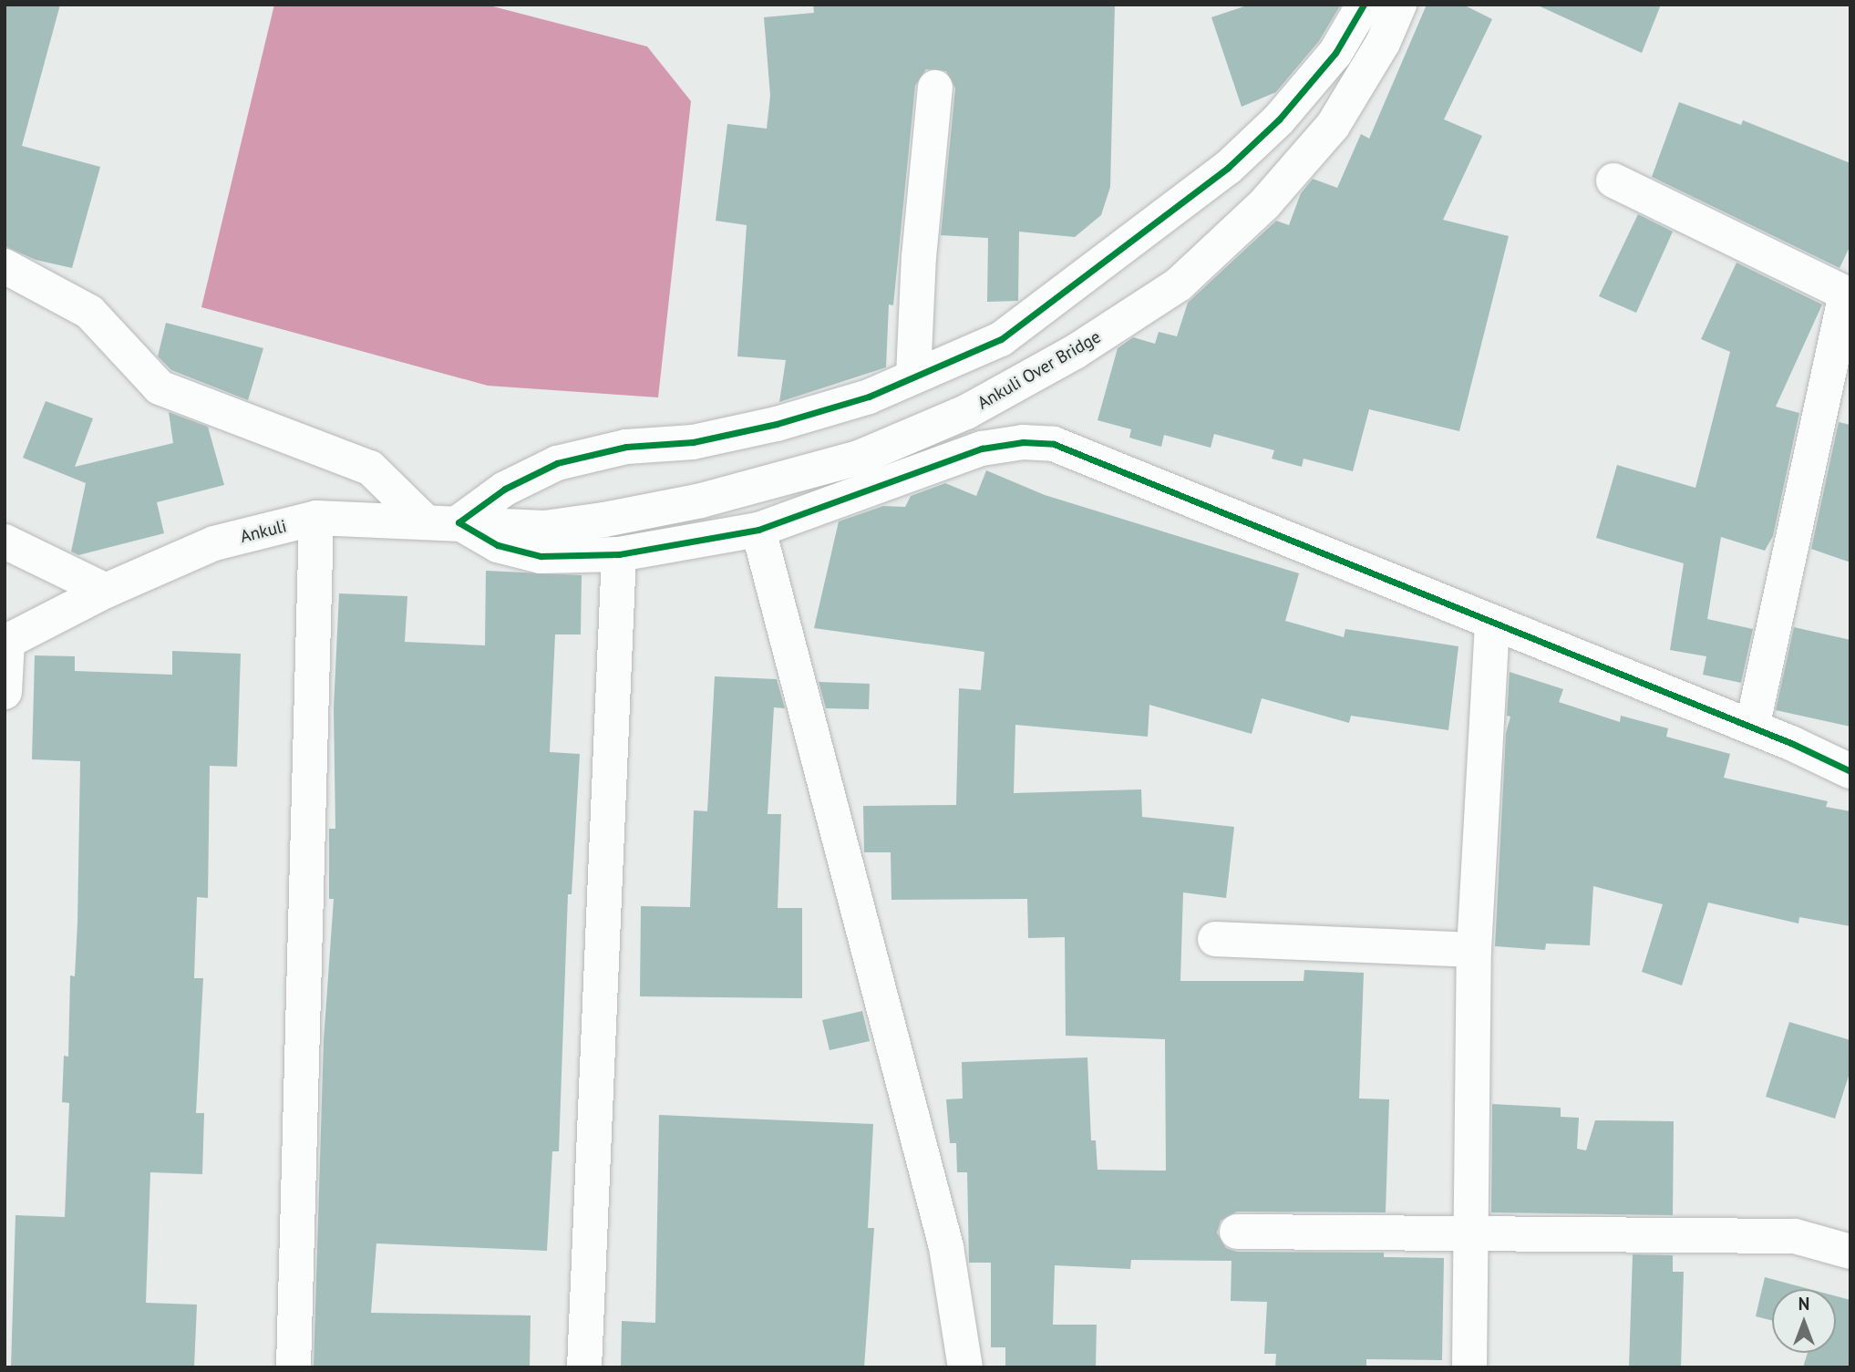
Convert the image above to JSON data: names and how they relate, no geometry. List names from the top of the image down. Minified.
{"streets":{"street":["Ankuli Over Bridge","Ankuli"]},"crossings":[["Ankuli Over Bridge","Ankuli"]],"north":"top"}
